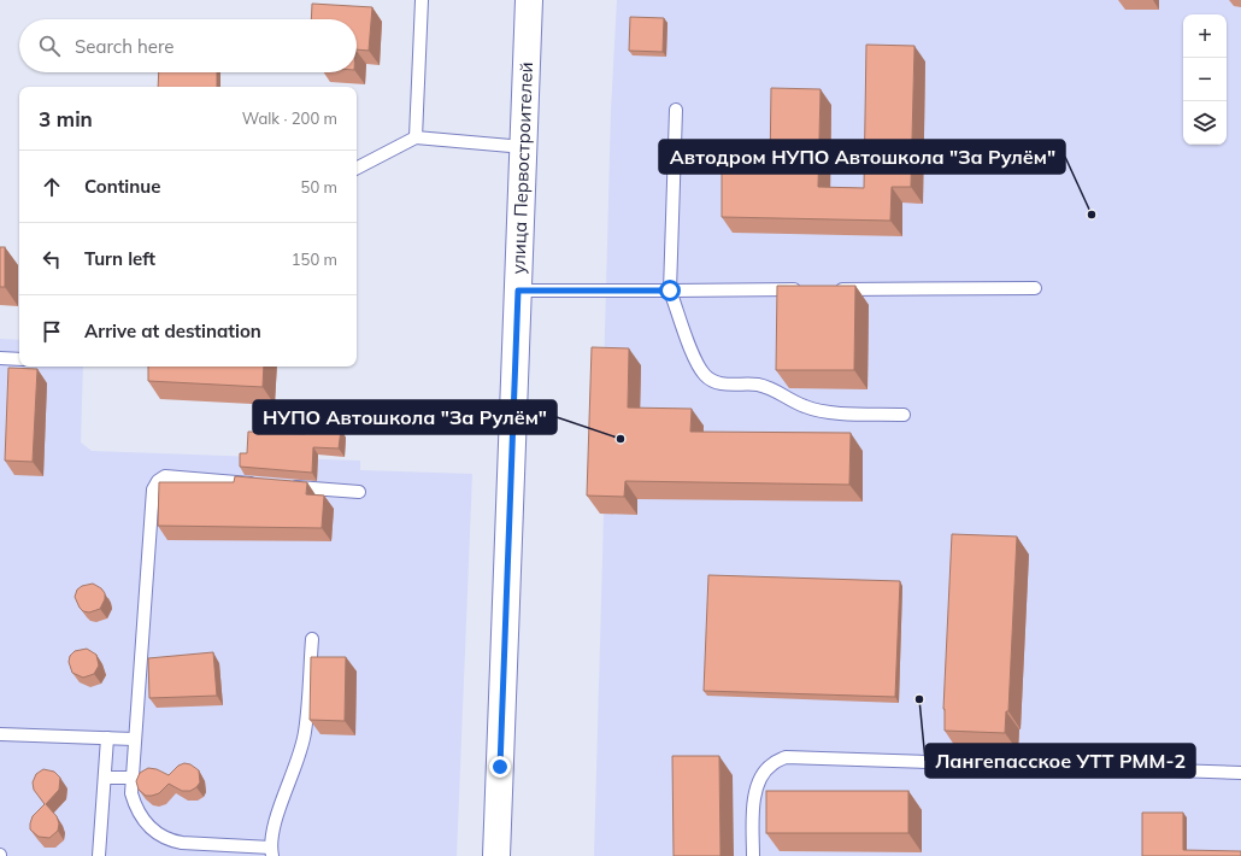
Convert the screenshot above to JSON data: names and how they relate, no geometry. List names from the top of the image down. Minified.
{"streets":{"street":["улица Первостроителей"]},"places":["Автодром НУПО Автошкола \"За Рулём\"","НУПО Автошкола \"За Рулём\"","Лангепасское УТТ РММ-2"],"page":{"map_buttons":["+","−"],"search":"Search here","heading":["3 min","Walk · 200 m"],"list":[["Continue","50 m"],["Turn left","150 m"],"Arrive at destination"]}}
